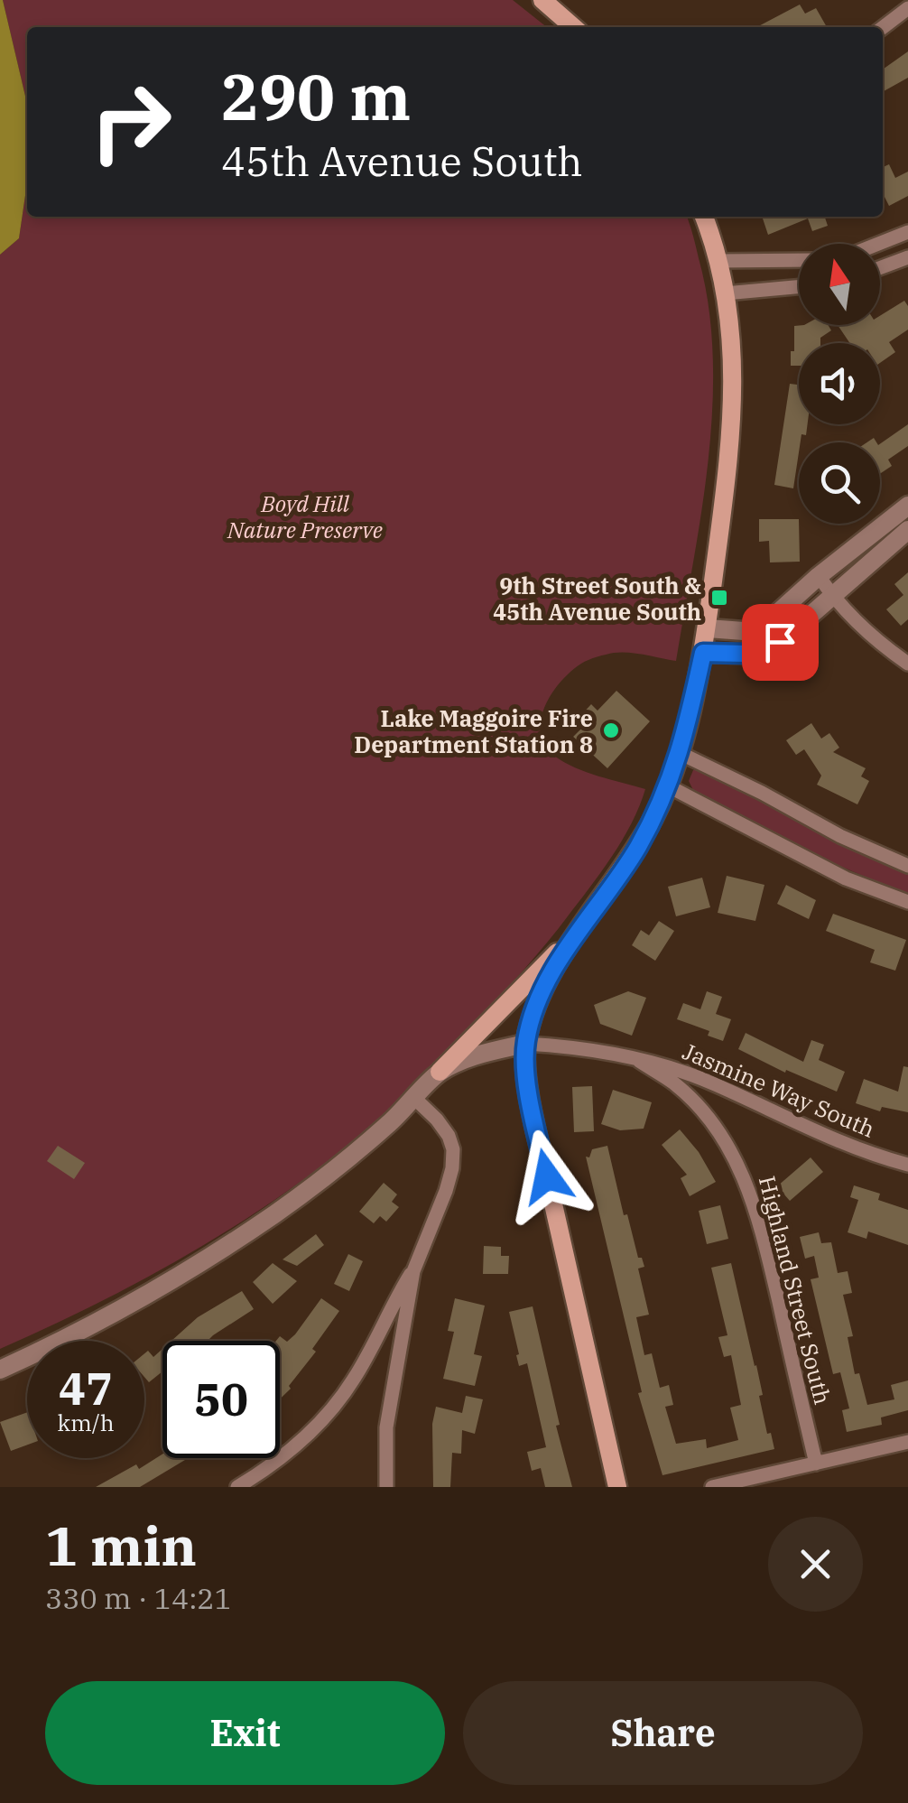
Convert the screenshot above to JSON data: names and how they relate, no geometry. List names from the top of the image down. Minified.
{"streets":{"street":["Jasmine Way South","Highland Street South"]},"crossings":[["Jasmine Way South","Highland Street South"]],"parks":["Boyd Hill Nature Preserve"],"places":{"transit":["9th Street South & 45th Avenue South"],"other":["Lake Maggoire Fire Department Station 8"]},"north":"top","page":{"turn":["290 m","45th Avenue South"],"speed":"47 km/h","limit":"50","heading":["1 min","330 m · 14:21"],"buttons":["Exit","Share"]}}
